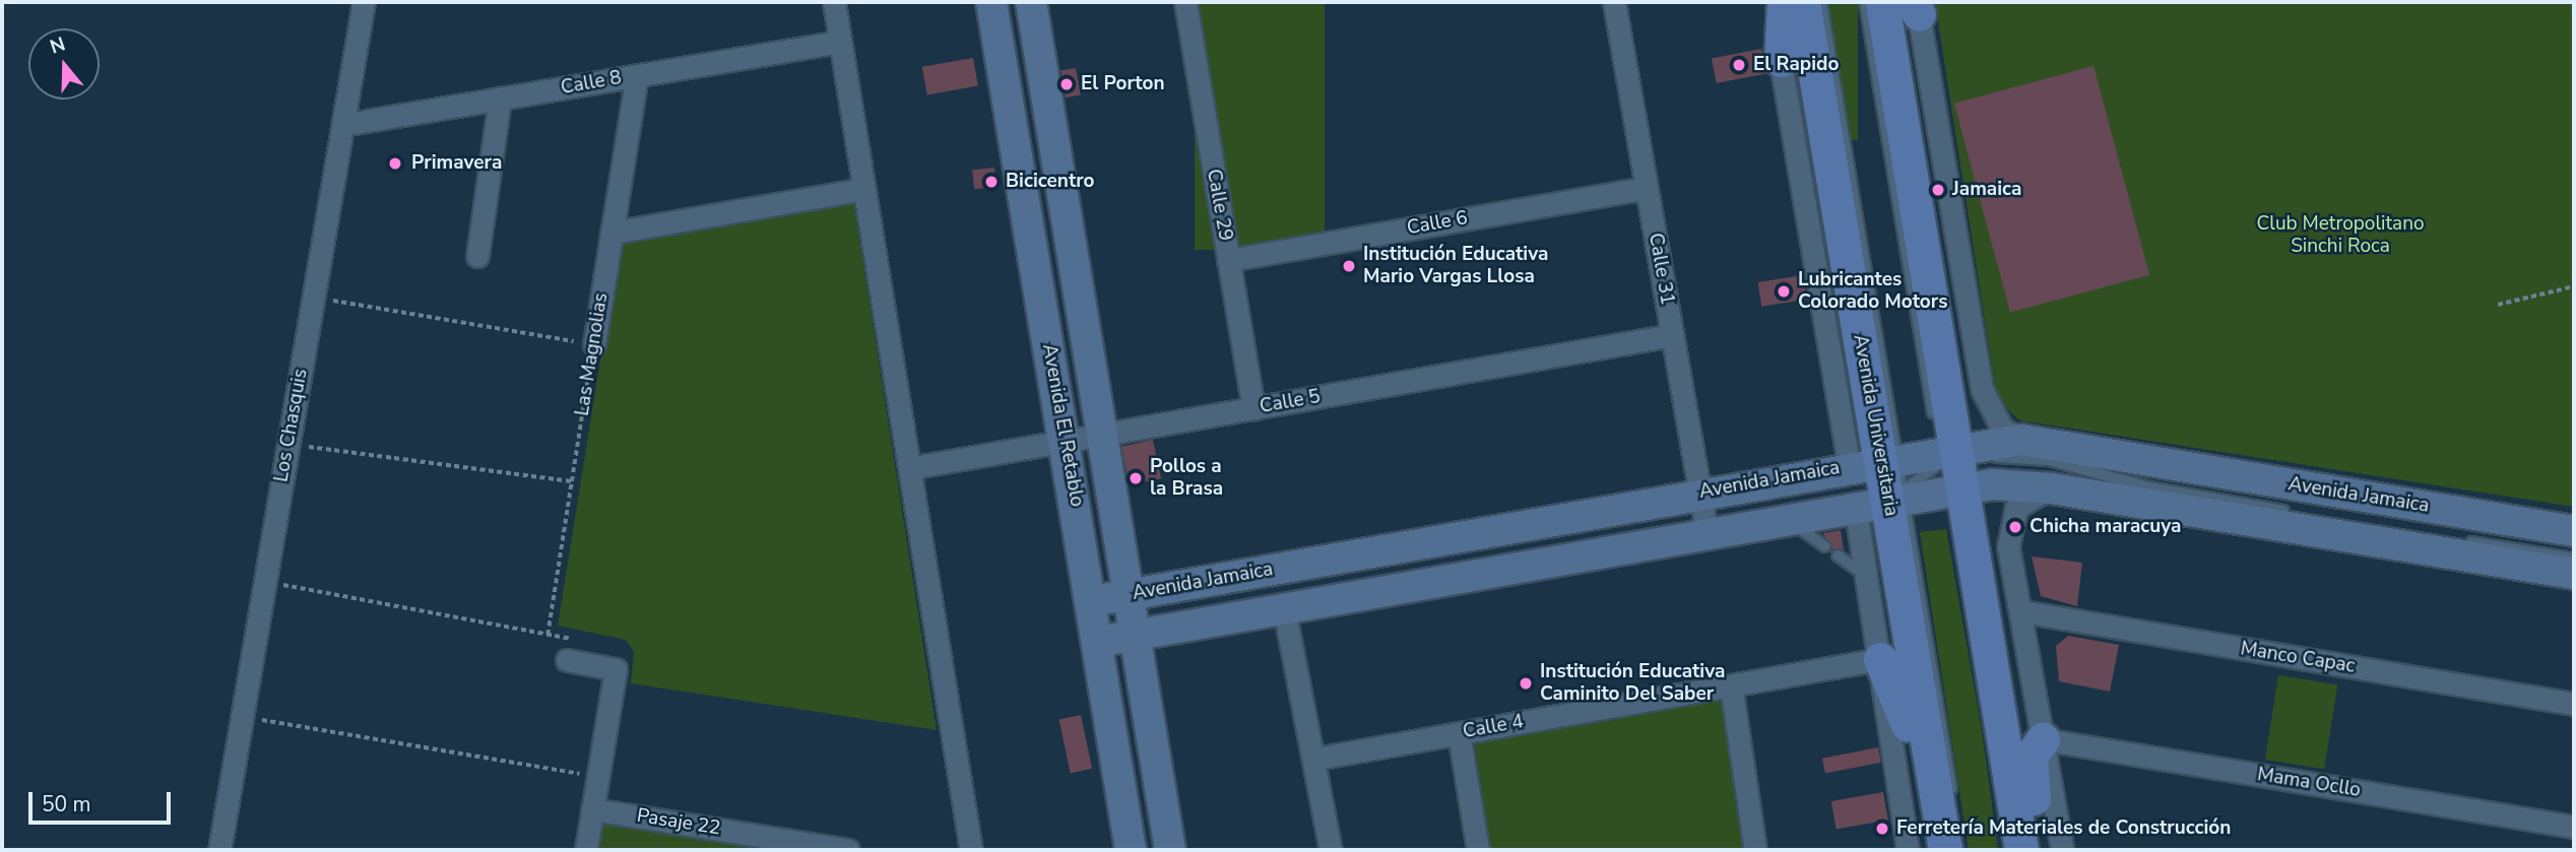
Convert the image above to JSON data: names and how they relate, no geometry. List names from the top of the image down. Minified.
{"streets":{"main road":["Avenida El Retablo","Avenida Universitaria","Avenida Jamaica"],"street":["Calle 8","Calle 29","Calle 6","Calle 31","Las Magnolias","Calle 5","Los Chasquis","Manco Capac","Calle 4","Mama Ocllo","Pasaje 22"]},"crossings":[["Calle 8","Las Magnolias"],["Calle 8","Los Chasquis"],["Calle 29","Calle 6"],["Calle 29","Calle 5"],["Calle 6","Calle 31"],["Calle 31","Calle 5"],["Calle 31","Avenida Jamaica"],["Calle 5","Avenida El Retablo"],["Avenida El Retablo","Avenida Jamaica"],["Avenida Universitaria","Avenida Jamaica"],["Avenida Universitaria","Calle 4"]],"parks":["Club Metropolitano Sinchi Roca"],"places":["El Rapido","El Porton","Primavera","Bicicentro","Jamaica","Institución Educativa Mario Vargas Llosa","Lubricantes Colorado Motors","Pollos a la Brasa","Chicha maracuya","Institución Educativa Caminito Del Saber","Ferretería Materiales de Construcción"],"scale_bar":"50 m","north":"top"}
